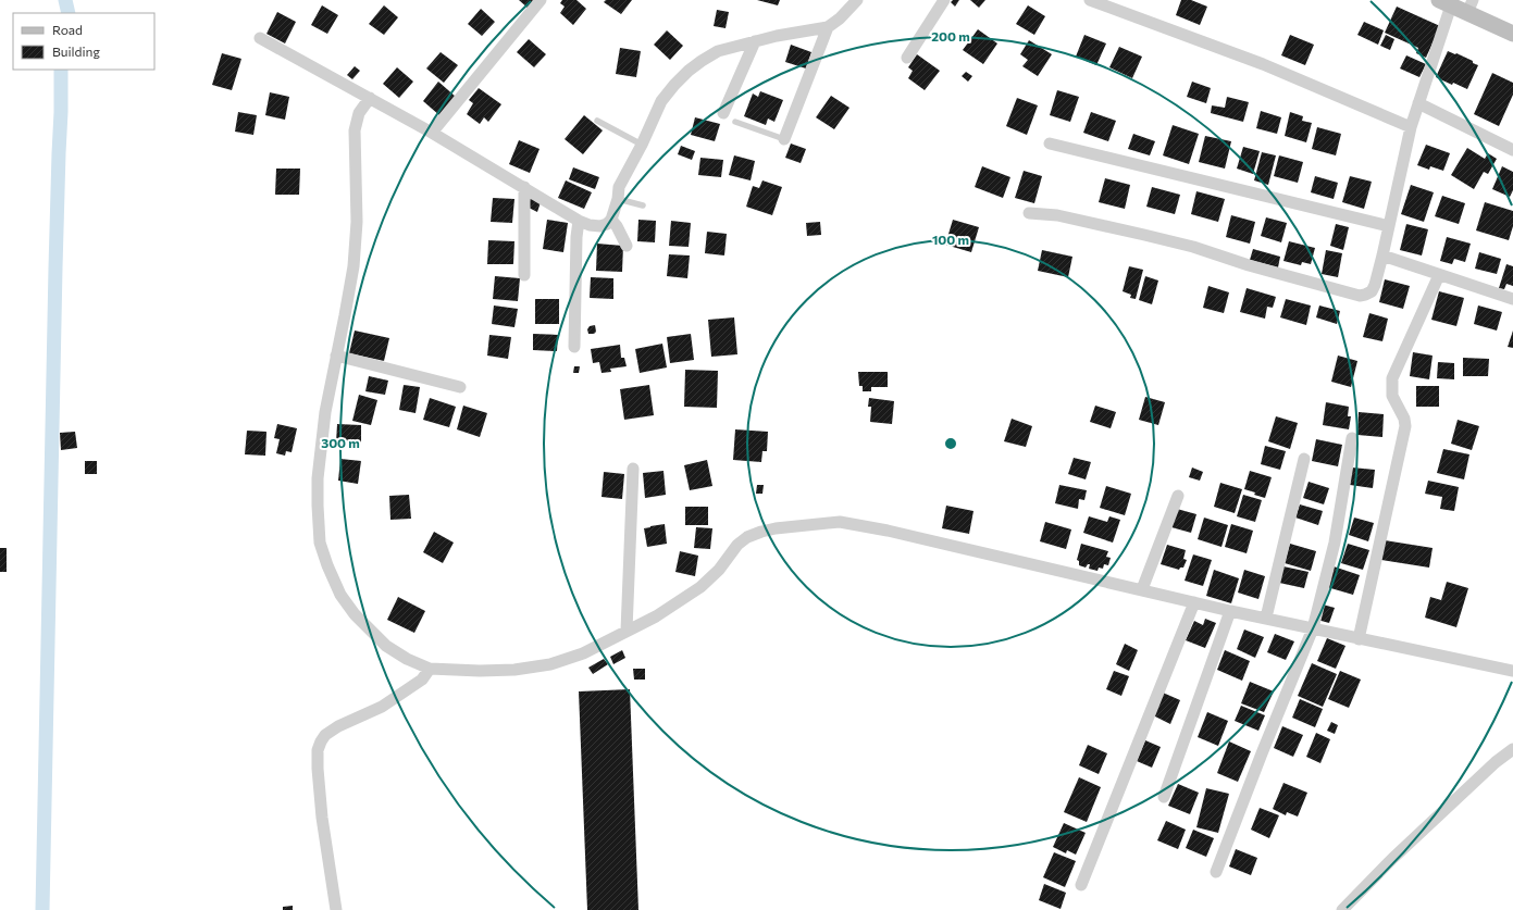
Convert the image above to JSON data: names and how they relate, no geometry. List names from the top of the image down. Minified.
{"legend":["Road","Building"],"rings":["200 m","100 m","300 m"]}
